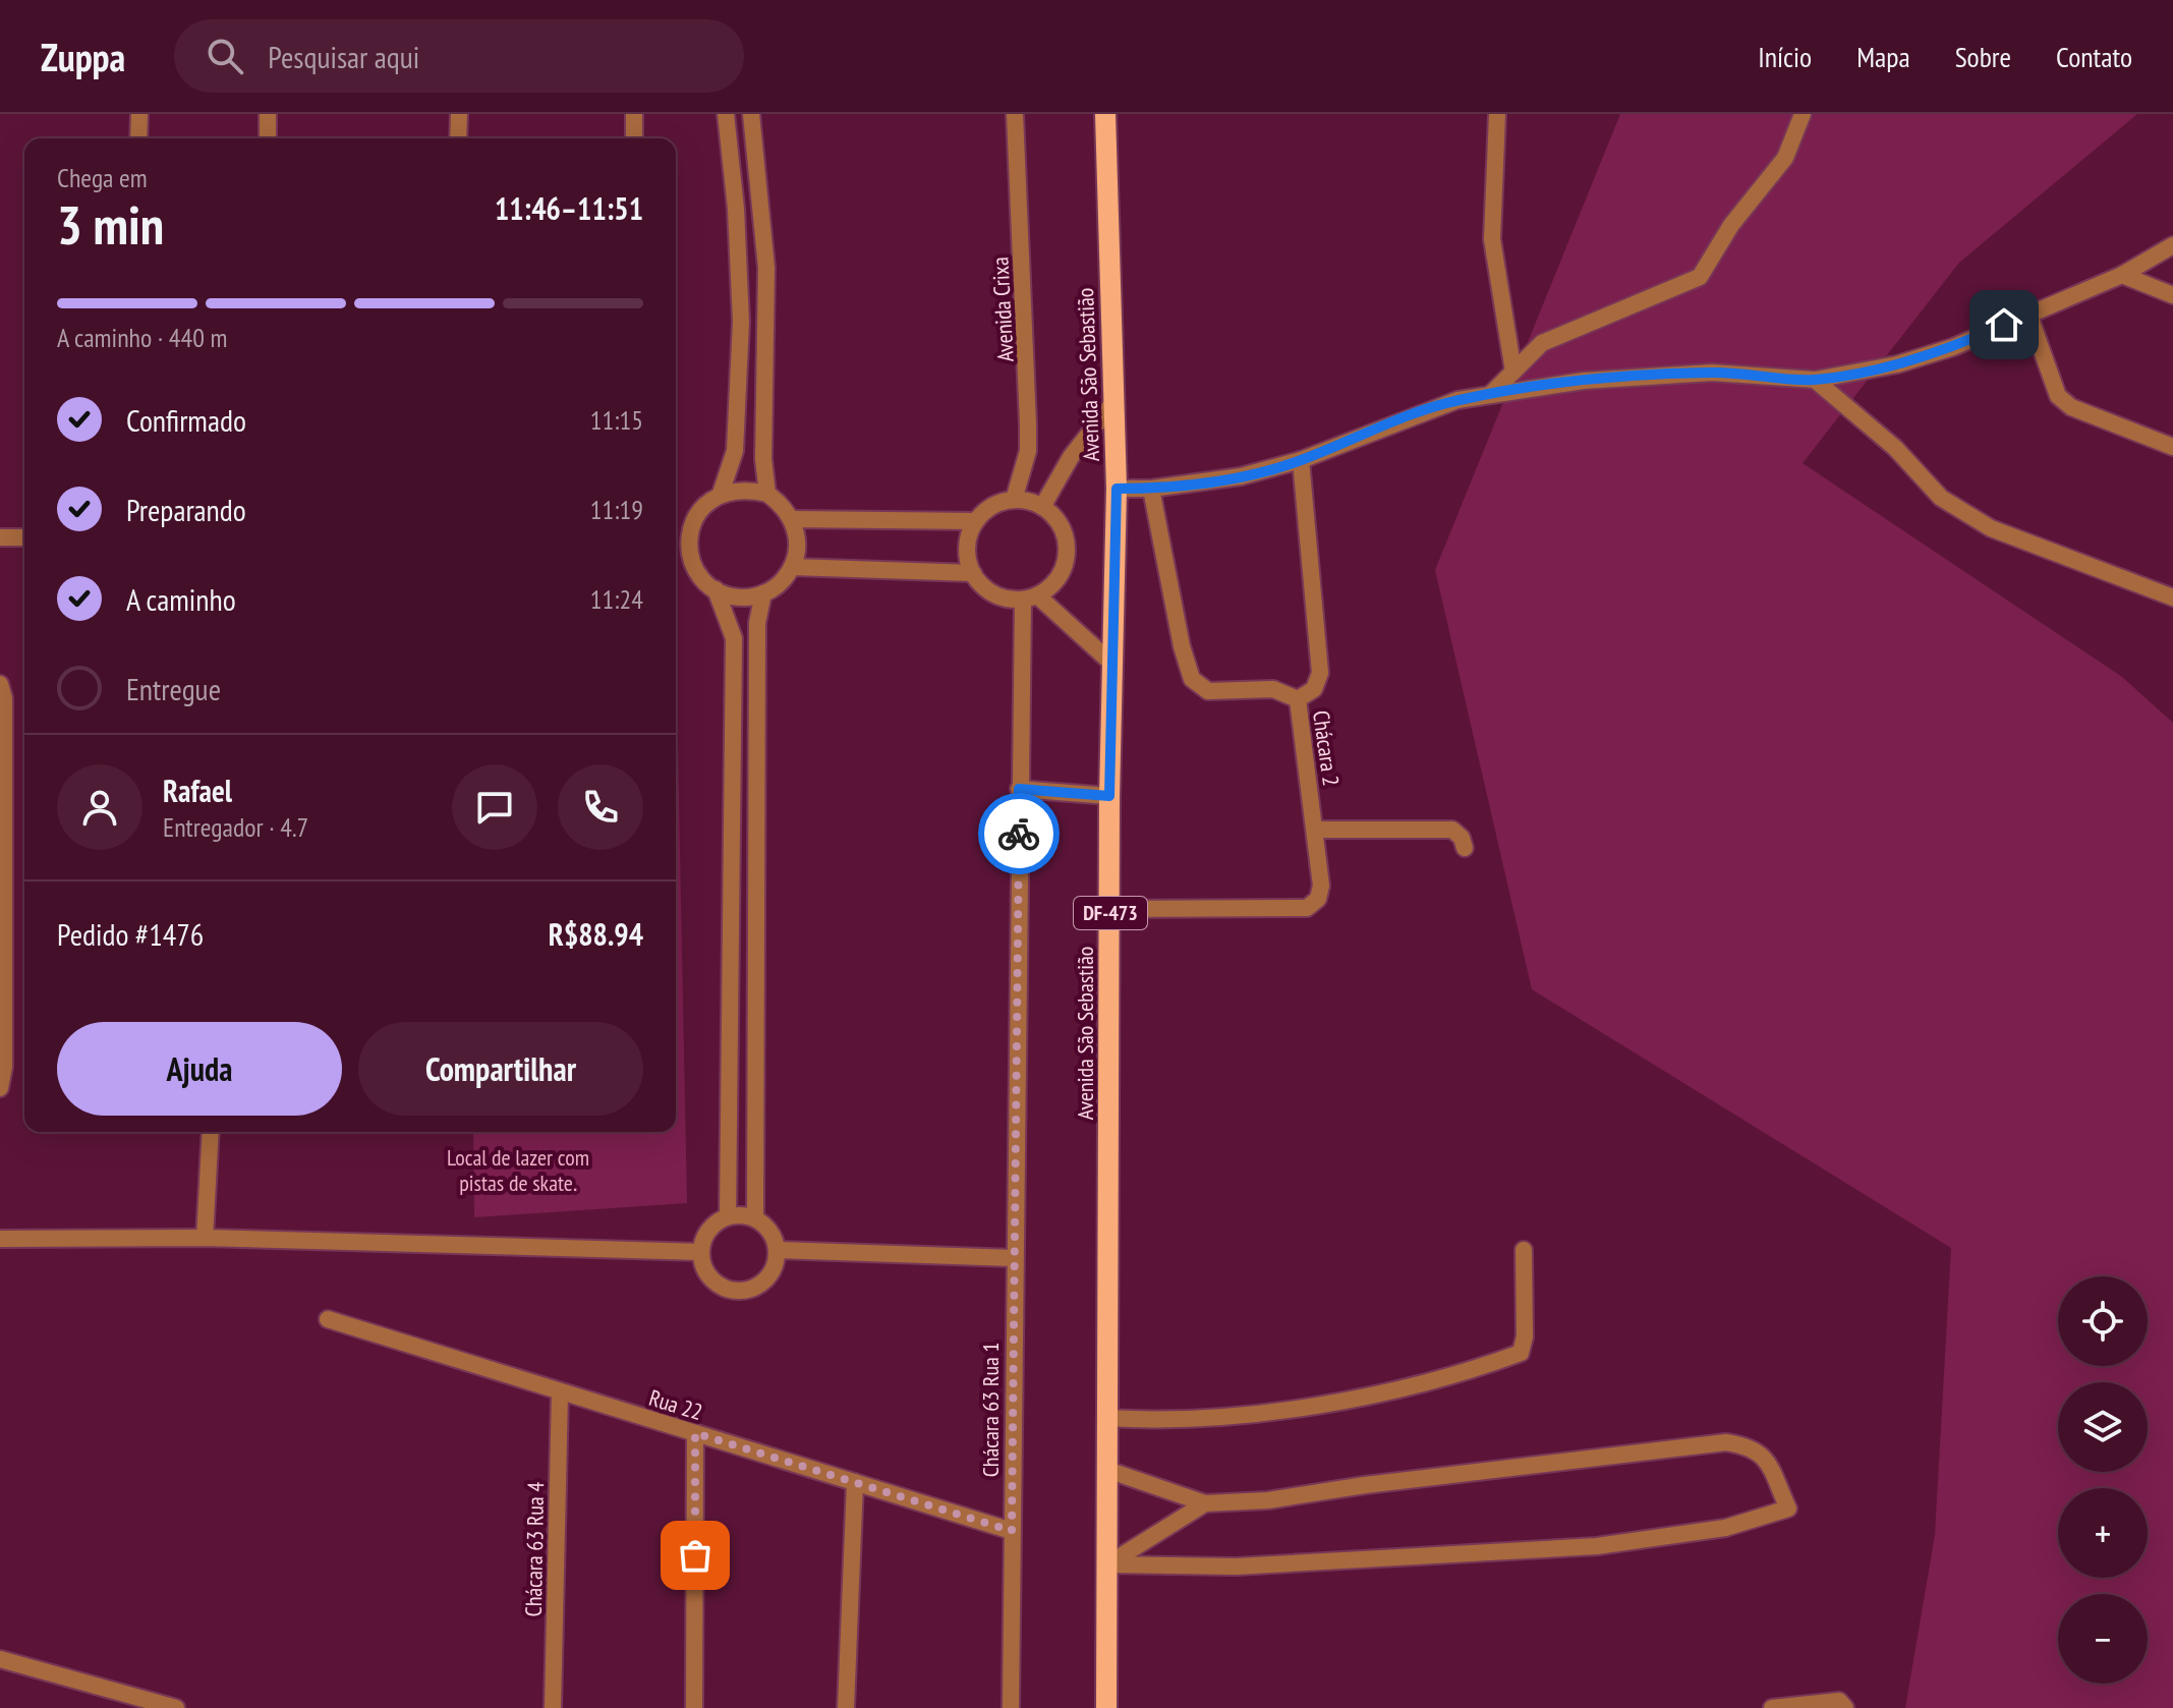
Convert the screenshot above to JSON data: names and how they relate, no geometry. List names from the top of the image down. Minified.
{"streets":{"main road":["Avenida São Sebastião","DF-473"],"street":["Avenida Crixa","Chácara 2","Rua 22","Chácara 63 Rua 1","Chácara 63 Rua 4"]},"crossings":[["Avenida Crixa","Chácara 63 Rua 1"],["Avenida São Sebastião","Chácara 2"],["Rua 22","Chácara 63 Rua 1"],["Rua 22","Chácara 63 Rua 4"]],"parks":["Local de lazer com pistas de skate."],"page":{"header":"Zuppa","search":"Pesquisar aqui","nav":["Início","Mapa","Sobre","Contato"],"heading":["3 min","Chega em","11:46–11:51"],"panel":["Rafael","Entregador · 4.7","Pedido #1476","R$88.94"],"bar":"A caminho · 440 m","list":[["Confirmado","11:15"],["Preparando","11:19"],["A caminho","11:24"],"Entregue"],"buttons":["Ajuda","Compartilhar"],"map_buttons":["+","−"]}}
